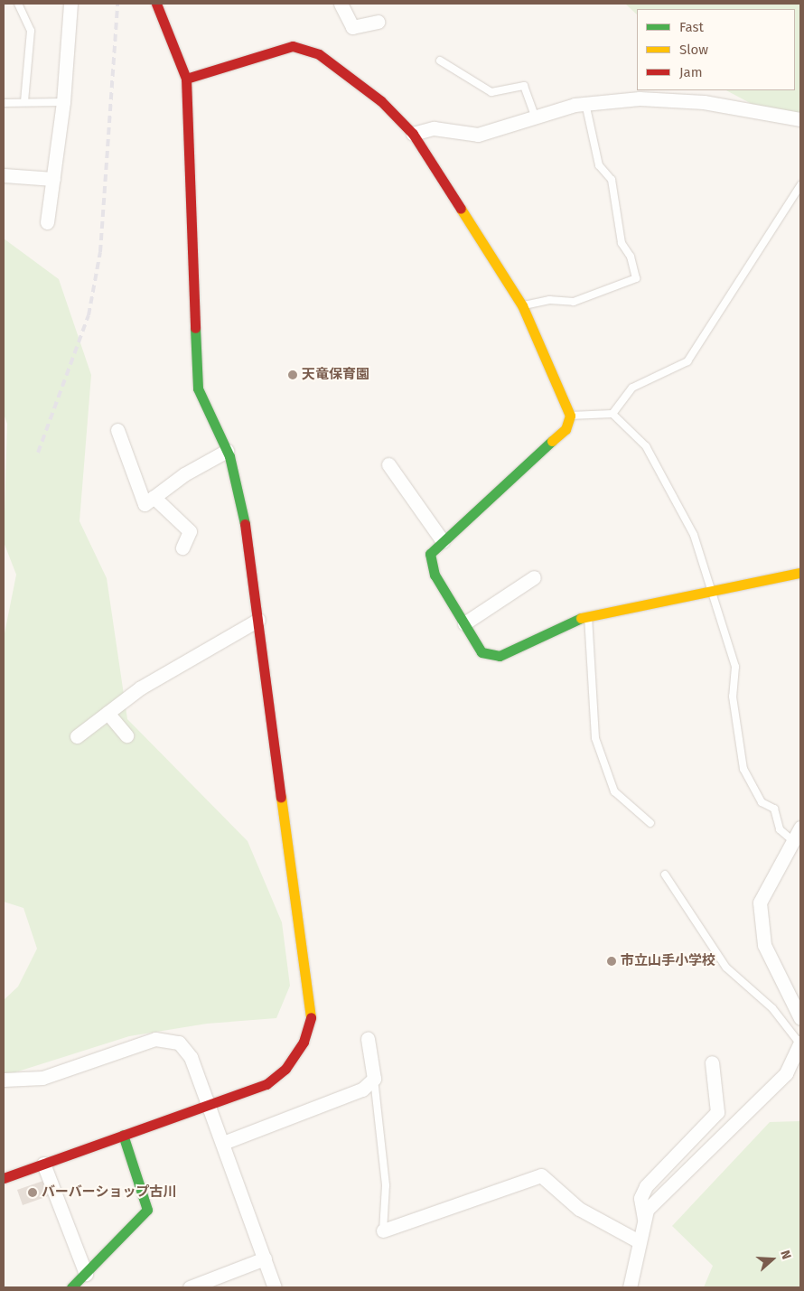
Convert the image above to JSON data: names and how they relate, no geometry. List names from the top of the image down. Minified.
{"places":["天竜保育園","市立山手小学校","バーバーショップ古川"],"legend":["Fast","Slow","Jam"],"north":"right"}
